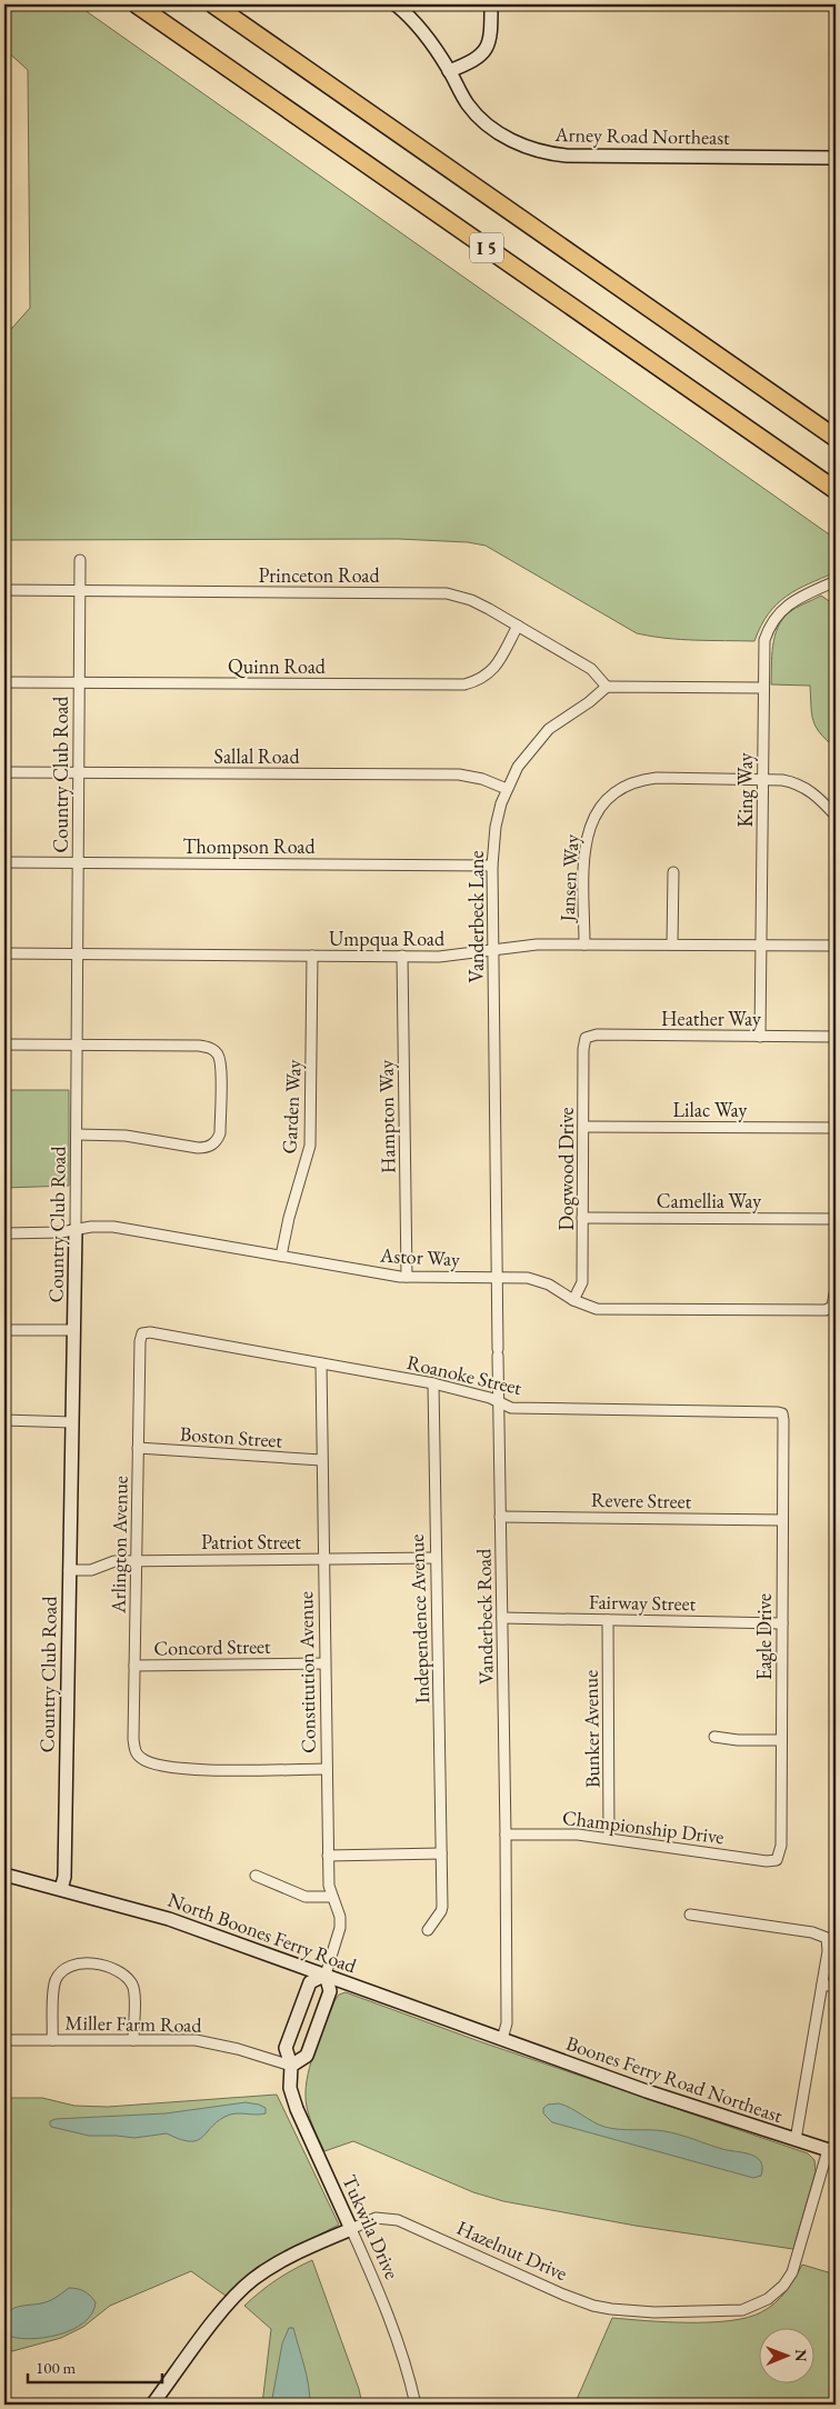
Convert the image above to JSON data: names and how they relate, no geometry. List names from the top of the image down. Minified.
{"streets":{"highway":["I 5"],"street":["Arney Road Northeast","Princeton Road","Quinn Road","Sallal Road","Country Club Road","King Way","Thompson Road","Jansen Way","Vanderbeck Lane","Umpqua Road","Heather Way","Garden Way","Lilac Way","Hampton Way","Dogwood Drive","Camellia Way","Astor Way","Roanoke Street","Boston Street","Revere Street","Patriot Street","Arlington Avenue","Fairway Street","Vanderbeck Road","Independence Avenue","Eagle Drive","Concord Street","Constitution Avenue","Bunker Avenue","Championship Drive","North Boones Ferry Road","Miller Farm Road","Boones Ferry Road Northeast","Tukwila Drive","Hazelnut Drive"]},"crossings":[["Princeton Road","Quinn Road"],["Princeton Road","Country Club Road"],["Princeton Road","Vanderbeck Lane"],["Quinn Road","Country Club Road"],["Sallal Road","Country Club Road"],["Sallal Road","Vanderbeck Lane"],["Country Club Road","Thompson Road"],["Country Club Road","Umpqua Road"],["Country Club Road","Astor Way"],["Country Club Road","Patriot Street"],["Country Club Road","North Boones Ferry Road"],["King Way","Jansen Way"],["King Way","Umpqua Road"],["King Way","Heather Way"],["Thompson Road","Vanderbeck Lane"],["Jansen Way","Umpqua Road"],["Vanderbeck Lane","Umpqua Road"],["Vanderbeck Lane","Astor Way"],["Vanderbeck Lane","Vanderbeck Road"],["Umpqua Road","Garden Way"],["Umpqua Road","Hampton Way"],["Heather Way","Dogwood Drive"],["Garden Way","Astor Way"],["Lilac Way","Dogwood Drive"],["Hampton Way","Astor Way"],["Dogwood Drive","Camellia Way"],["Dogwood Drive","Astor Way"],["Roanoke Street","Arlington Avenue"],["Roanoke Street","Vanderbeck Road"],["Roanoke Street","Independence Avenue"],["Roanoke Street","Eagle Drive"],["Roanoke Street","Constitution Avenue"],["Boston Street","Arlington Avenue"],["Boston Street","Constitution Avenue"],["Revere Street","Vanderbeck Road"],["Revere Street","Eagle Drive"],["Patriot Street","Arlington Avenue"],["Patriot Street","Independence Avenue"],["Patriot Street","Constitution Avenue"],["Arlington Avenue","Concord Street"],["Arlington Avenue","Constitution Avenue"],["Fairway Street","Vanderbeck Road"],["Fairway Street","Eagle Drive"],["Fairway Street","Bunker Avenue"],["Vanderbeck Road","Championship Drive"],["Vanderbeck Road","North Boones Ferry Road"],["Vanderbeck Road","Boones Ferry Road Northeast"],["Eagle Drive","Championship Drive"],["Concord Street","Constitution Avenue"],["Constitution Avenue","North Boones Ferry Road"],["Constitution Avenue","Tukwila Drive"],["Bunker Avenue","Championship Drive"],["North Boones Ferry Road","Boones Ferry Road Northeast"],["North Boones Ferry Road","Tukwila Drive"],["Miller Farm Road","Tukwila Drive"],["Boones Ferry Road Northeast","Hazelnut Drive"],["Tukwila Drive","Hazelnut Drive"]],"scale_bar":"100 m","north":"right"}
